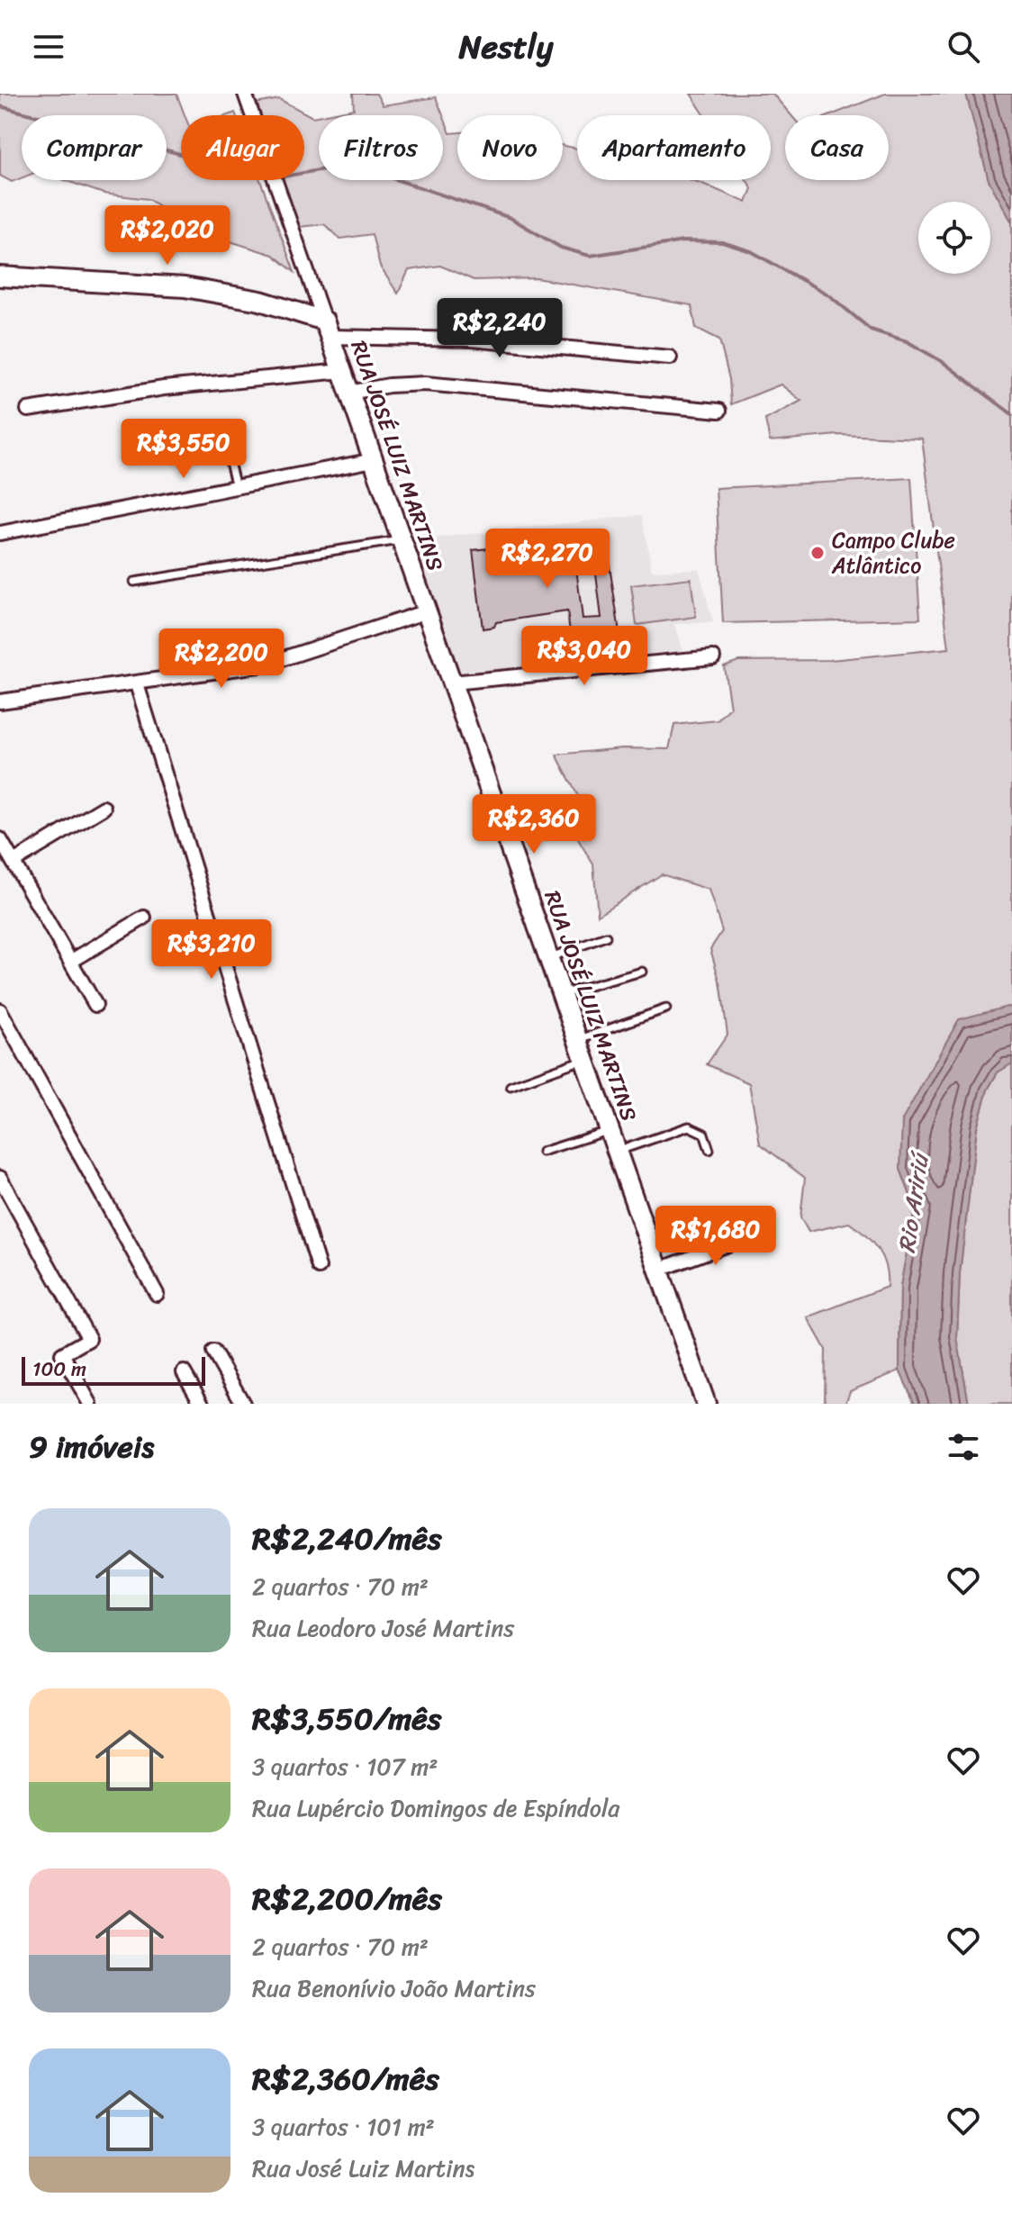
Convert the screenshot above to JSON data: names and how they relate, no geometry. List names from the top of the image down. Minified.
{"streets":{"main road":["RUA JOSÉ LUIZ MARTINS"]},"water":["Rio Aririú"],"places":["Campo Clube Atlântico"],"scale_bar":"100 m","page":{"header":"Nestly","chip":["Comprar","Alugar","Filtros","Novo","Apartamento","Casa"],"price":["R$2,020","R$2,240","R$3,550","R$2,270","R$3,040","R$2,200","R$2,360","R$3,210","R$1,680"],"scale":"100 m","heading":"9 imóveis","list":[{"name":"R$2,240/mês","note":"2 quartos · 70 m² · Rua Leodoro José Martins"},{"name":"R$3,550/mês","note":"3 quartos · 107 m² · Rua Lupércio Domingos de Espíndola"},{"name":"R$2,200/mês","note":"2 quartos · 70 m² · Rua Benonívio João Martins"},{"name":"R$2,360/mês","note":"3 quartos · 101 m² · Rua José Luiz Martins"}]}}
